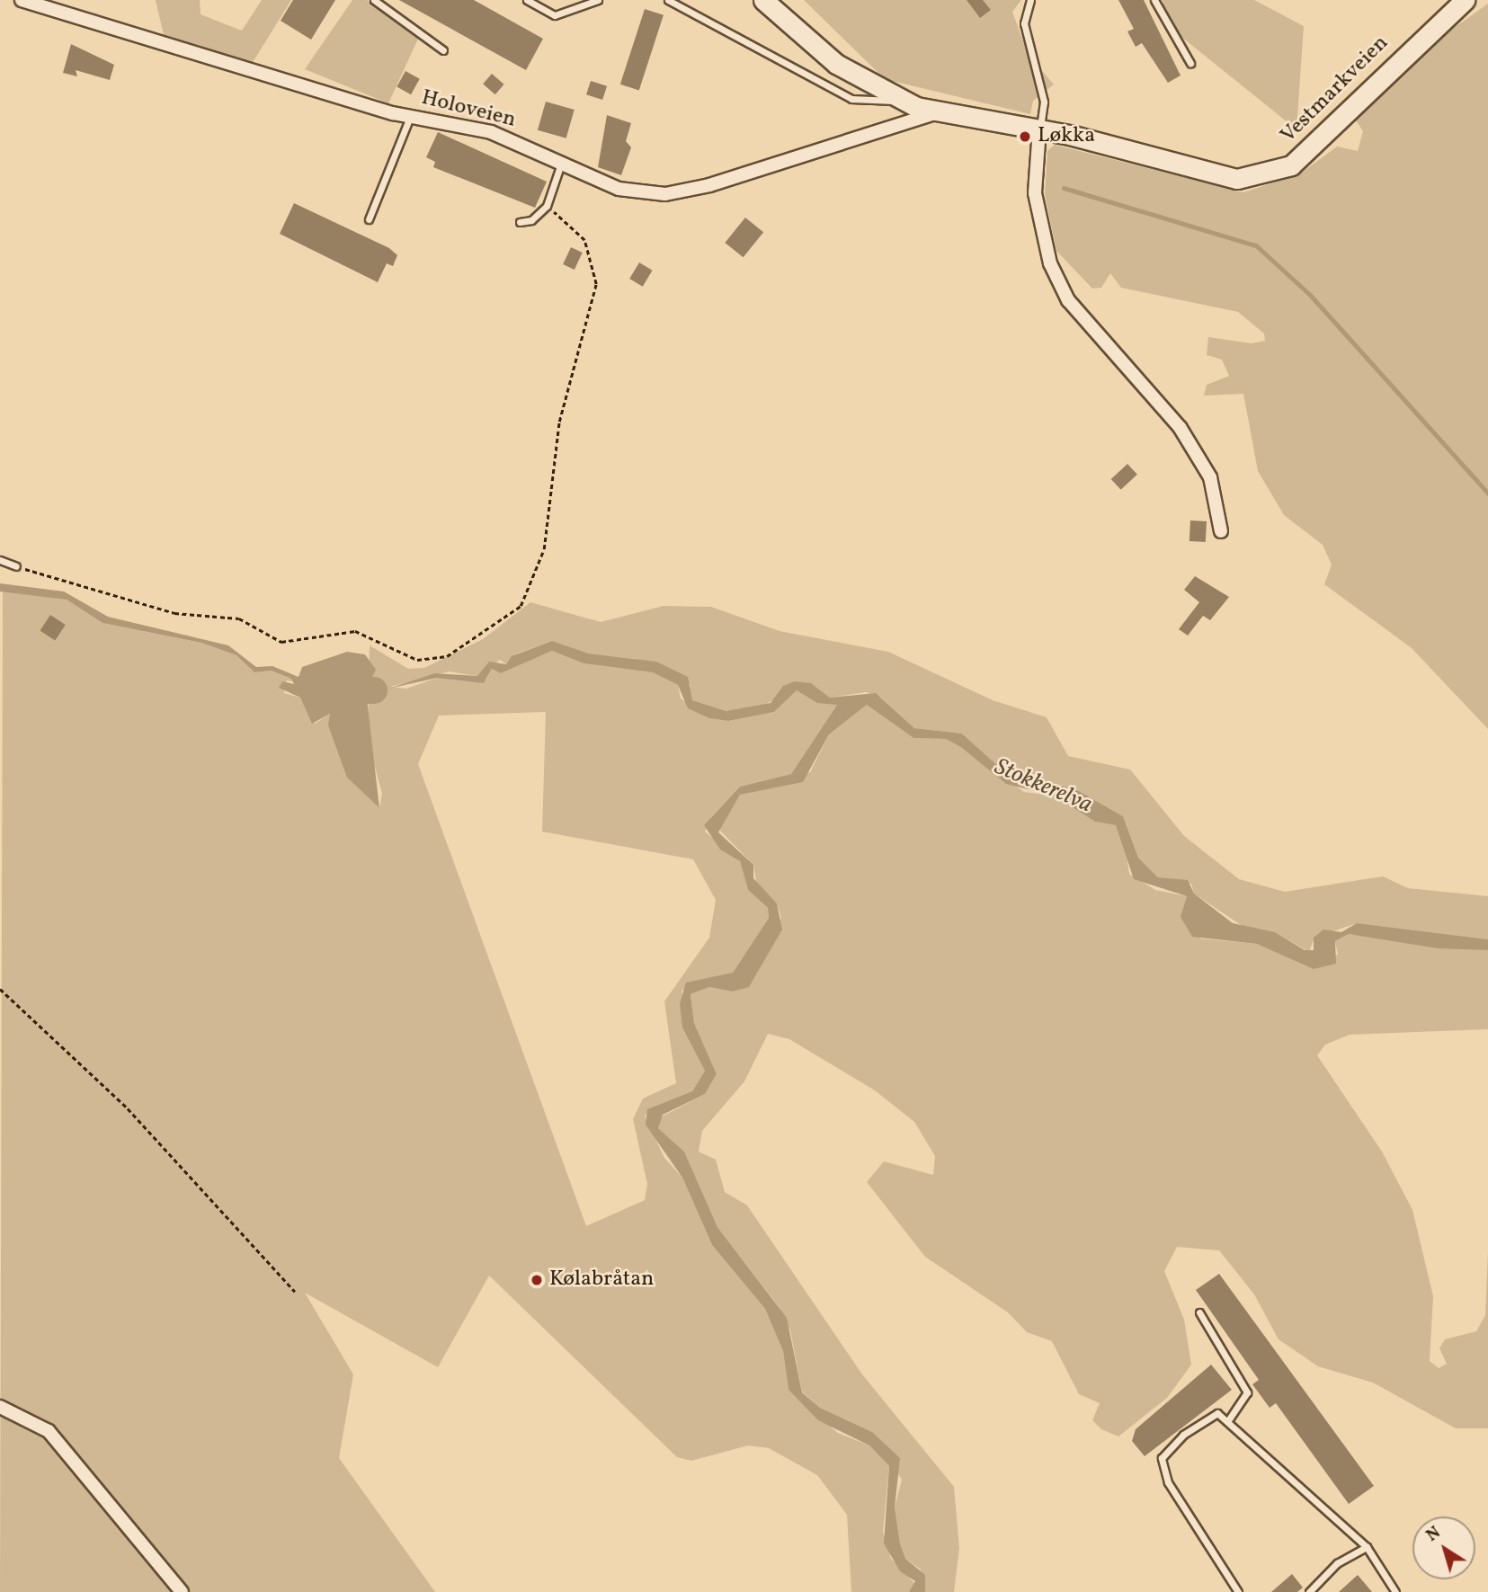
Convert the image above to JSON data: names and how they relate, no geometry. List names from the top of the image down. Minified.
{"streets":{"street":["Vestmarkveien","Holoveien"]},"crossings":[["Vestmarkveien","Holoveien"]],"water":["Stokkerelva"],"places":["Løkka","Kølabråtan"],"north":"top left"}
